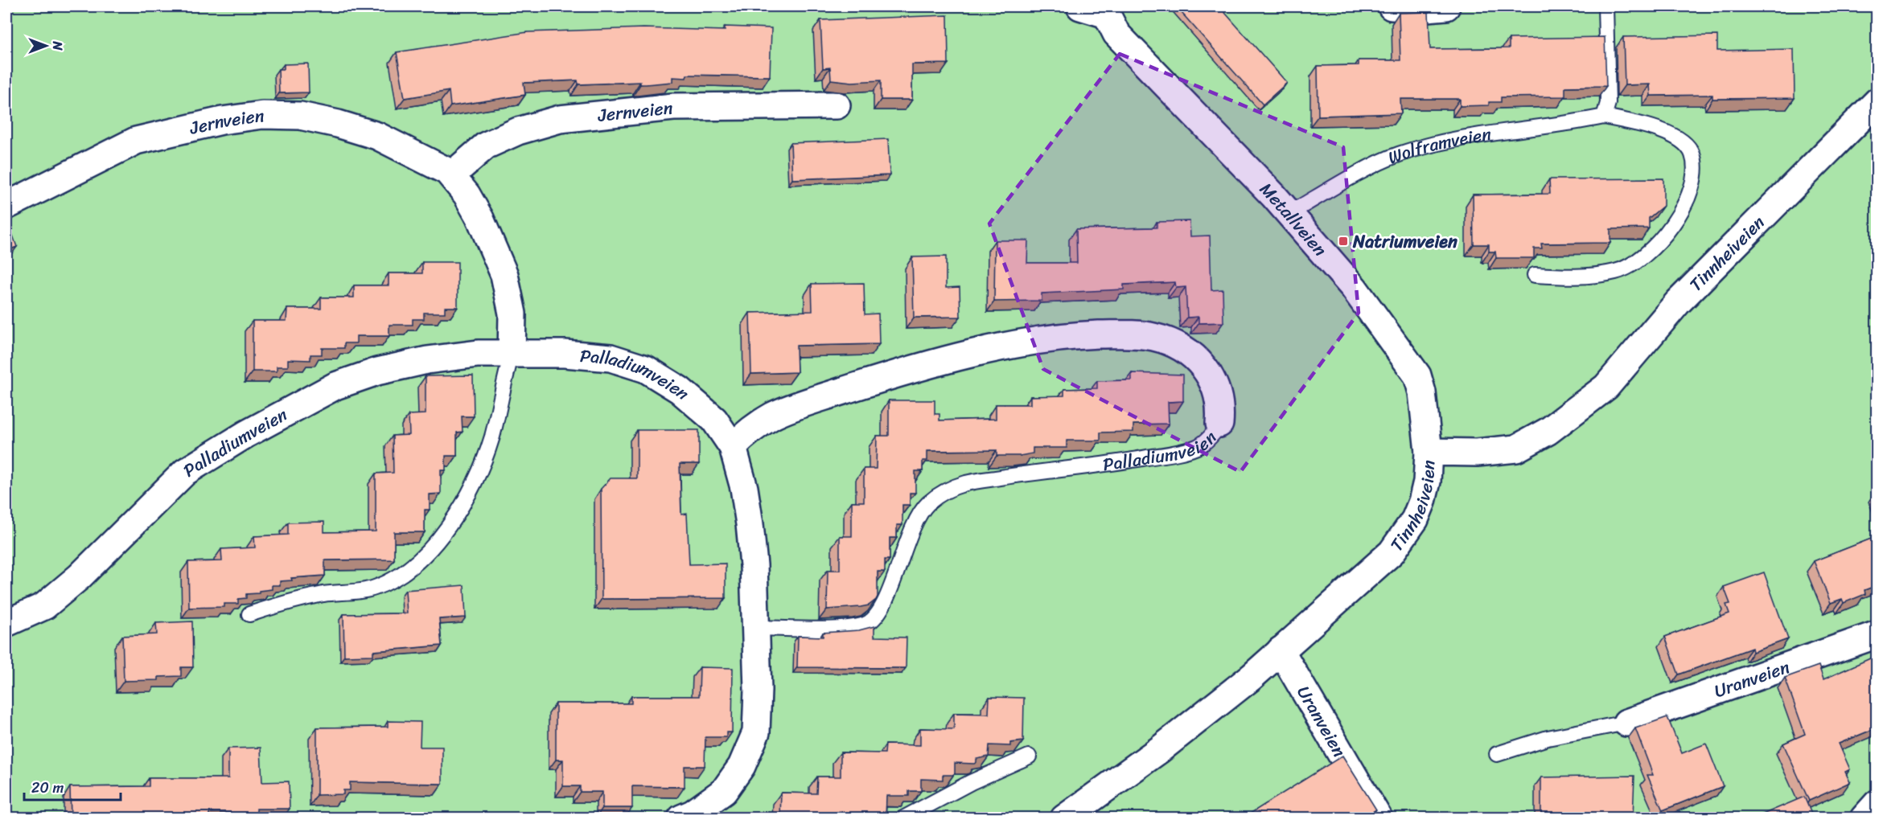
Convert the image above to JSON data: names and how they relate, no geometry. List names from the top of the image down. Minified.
{"streets":{"street":["Jernveien","Metallveien","Tinnheiveien","Palladiumveien","Uranveien"],"lane":["Wolframveien"]},"crossings":[["Jernveien","Palladiumveien"],["Wolframveien","Metallveien"],["Metallveien","Tinnheiveien"],["Tinnheiveien","Uranveien"]],"places":{"transit":["Natriumveien"]},"scale_bar":"20 m","north":"right"}
